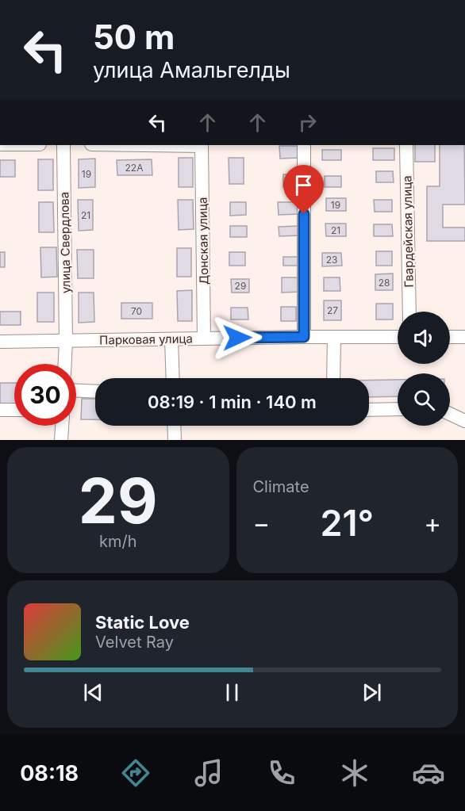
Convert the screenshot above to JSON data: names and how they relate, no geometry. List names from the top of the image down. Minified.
{"streets":{"street":["Гвардейская улица","Донская улица","улица Свердлова","Парковая улица"]},"crossings":[["Донская улица","Парковая улица"],["улица Свердлова","Парковая улица"]],"house_numbers":["22А","19","19","21","21","23","28","29","27","70"],"page":{"turn":["50 m","улица Амальгелды"],"limit":"30","trip":"08:19 · 1 min · 140 m","tile":[["29","km/h"],"Climate"],"heat":["−","21°","+"],"song":["Static Love","Velvet Ray"],"tabs":"08:18"}}
